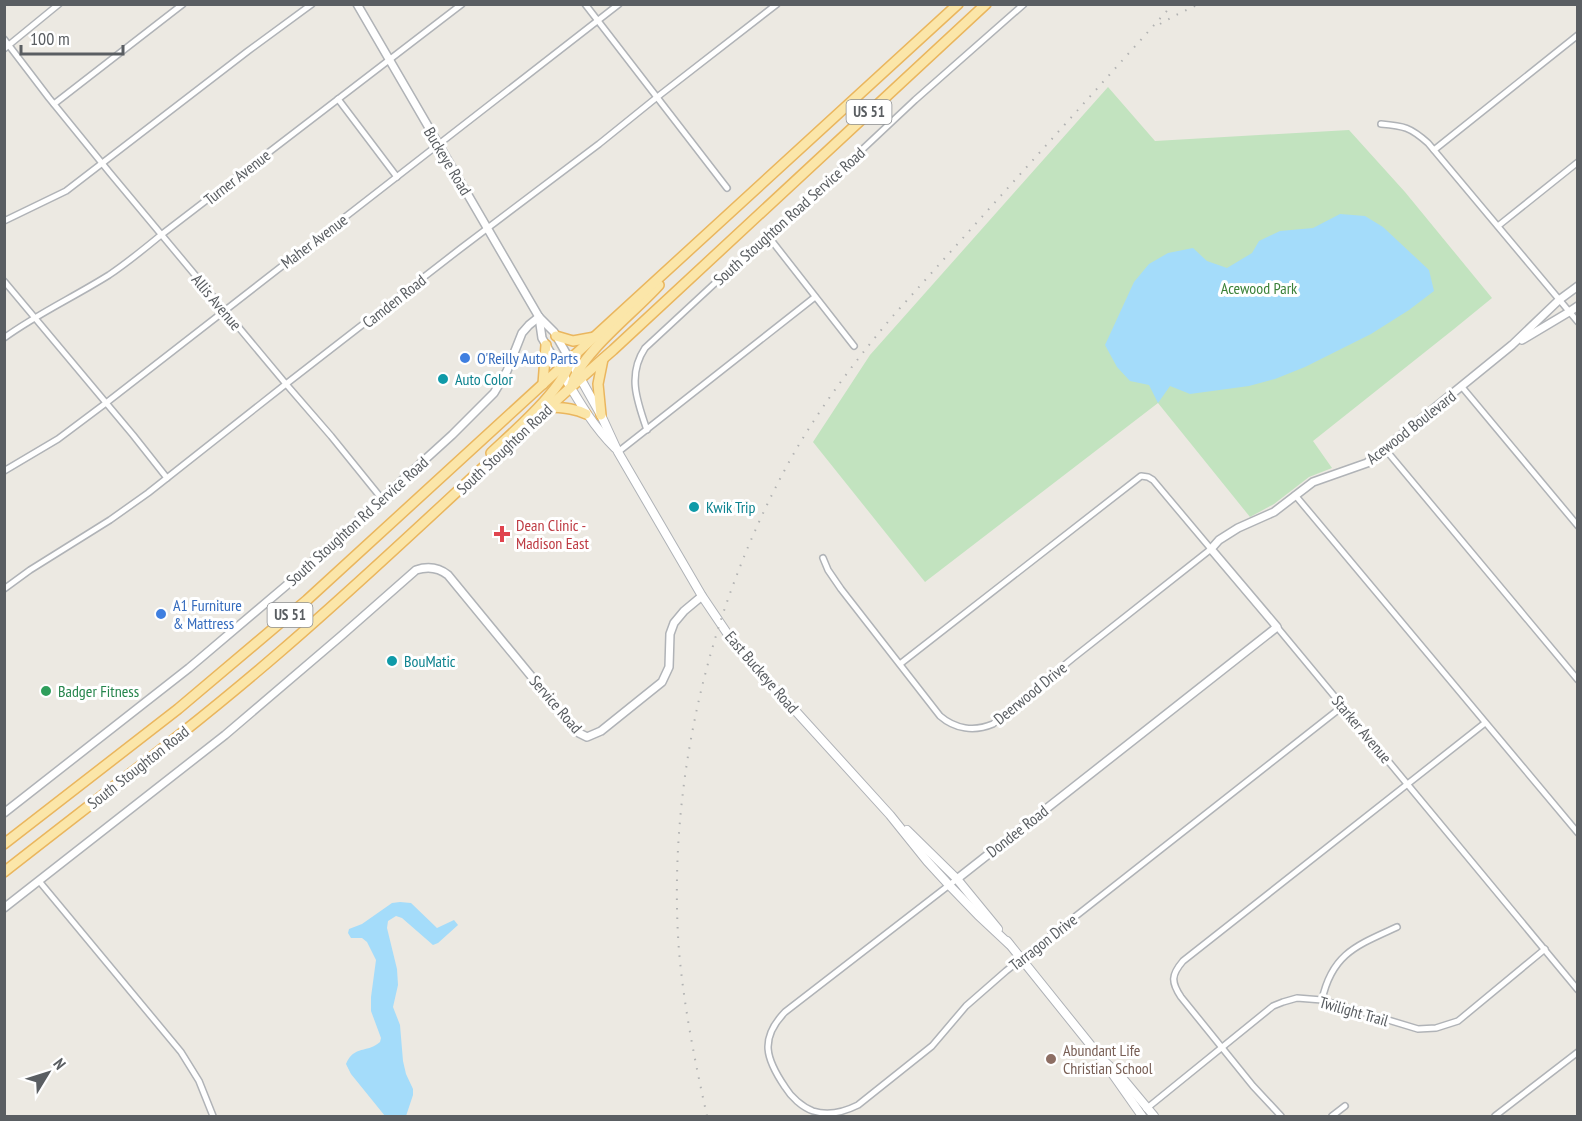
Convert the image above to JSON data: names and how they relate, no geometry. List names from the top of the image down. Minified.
{"streets":{"main road":["US 51","South Stoughton Road","East Buckeye Road"],"street":["Buckeye Road","Turner Avenue","South Stoughton Road Service Road","Maher Avenue","Camden Road","Allis Avenue","Acewood Boulevard","South Stoughton Rd Service Road","Deerwood Drive","Service Road","Starker Avenue","Dondee Road","Tarragon Drive","Twilight Trail"]},"crossings":[["US 51","East Buckeye Road"],["Buckeye Road","Turner Avenue"],["Buckeye Road","Maher Avenue"],["Buckeye Road","Camden Road"],["Buckeye Road","South Stoughton Road"],["Buckeye Road","South Stoughton Rd Service Road"],["Buckeye Road","East Buckeye Road"],["Turner Avenue","Allis Avenue"],["Maher Avenue","Allis Avenue"],["Camden Road","Allis Avenue"],["Allis Avenue","South Stoughton Rd Service Road"],["Acewood Boulevard","Deerwood Drive"],["Acewood Boulevard","Starker Avenue"],["South Stoughton Road","East Buckeye Road"],["South Stoughton Road","Service Road"],["East Buckeye Road","Service Road"],["East Buckeye Road","Dondee Road"],["East Buckeye Road","Tarragon Drive"],["East Buckeye Road","Twilight Trail"],["Deerwood Drive","Starker Avenue"],["Starker Avenue","Dondee Road"],["Starker Avenue","Tarragon Drive"],["Starker Avenue","Twilight Trail"],["Dondee Road","Tarragon Drive"]],"parks":["Acewood Park"],"places":{"other":["O'Reilly Auto Parts","Auto Color","Kwik Trip","A1 Furniture & Mattress","BouMatic","Badger Fitness","Abundant Life Christian School"],"health":["Dean Clinic - Madison East"]},"scale_bar":"100 m","north":"top right"}
